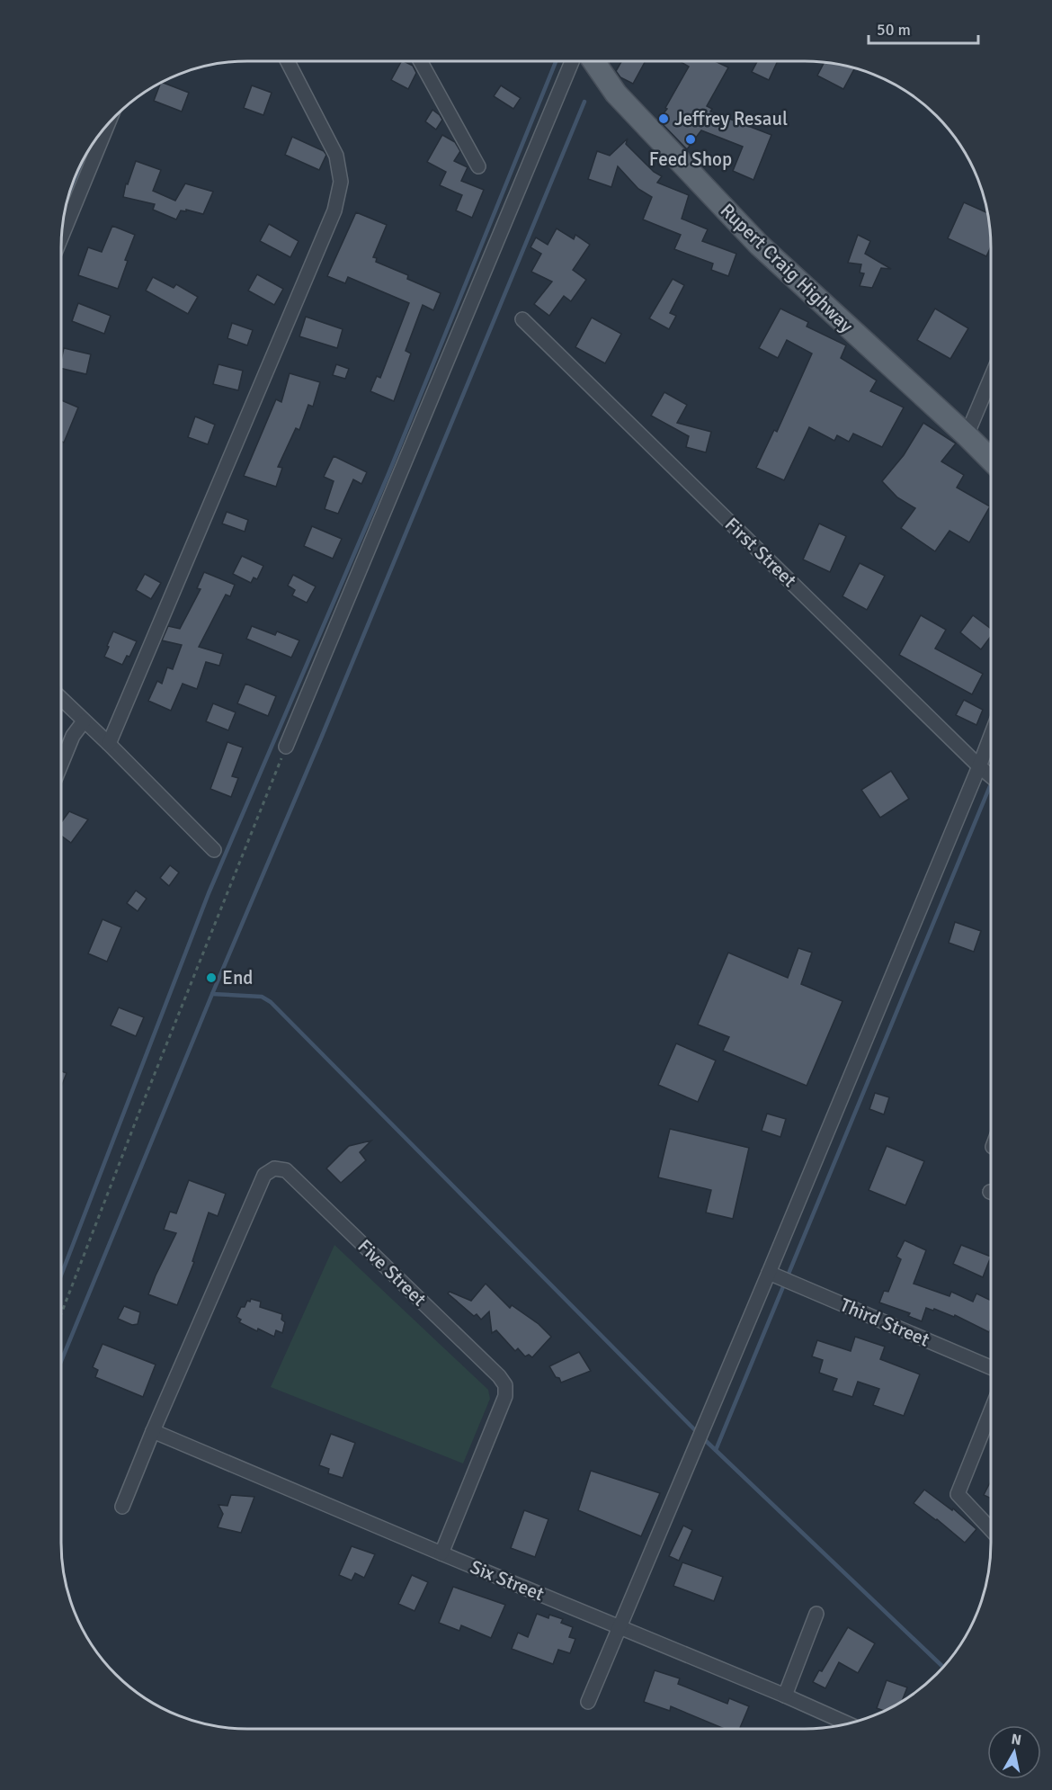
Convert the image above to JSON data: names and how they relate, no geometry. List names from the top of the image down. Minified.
{"streets":{"main road":["Rupert Craig Highway"],"street":["First Street","Five Street","Third Street","Six Street"]},"crossings":[["Five Street","Six Street"]],"places":["Jeffrey Resaul","Feed Shop","End"],"scale_bar":"50 m","north":"top"}
